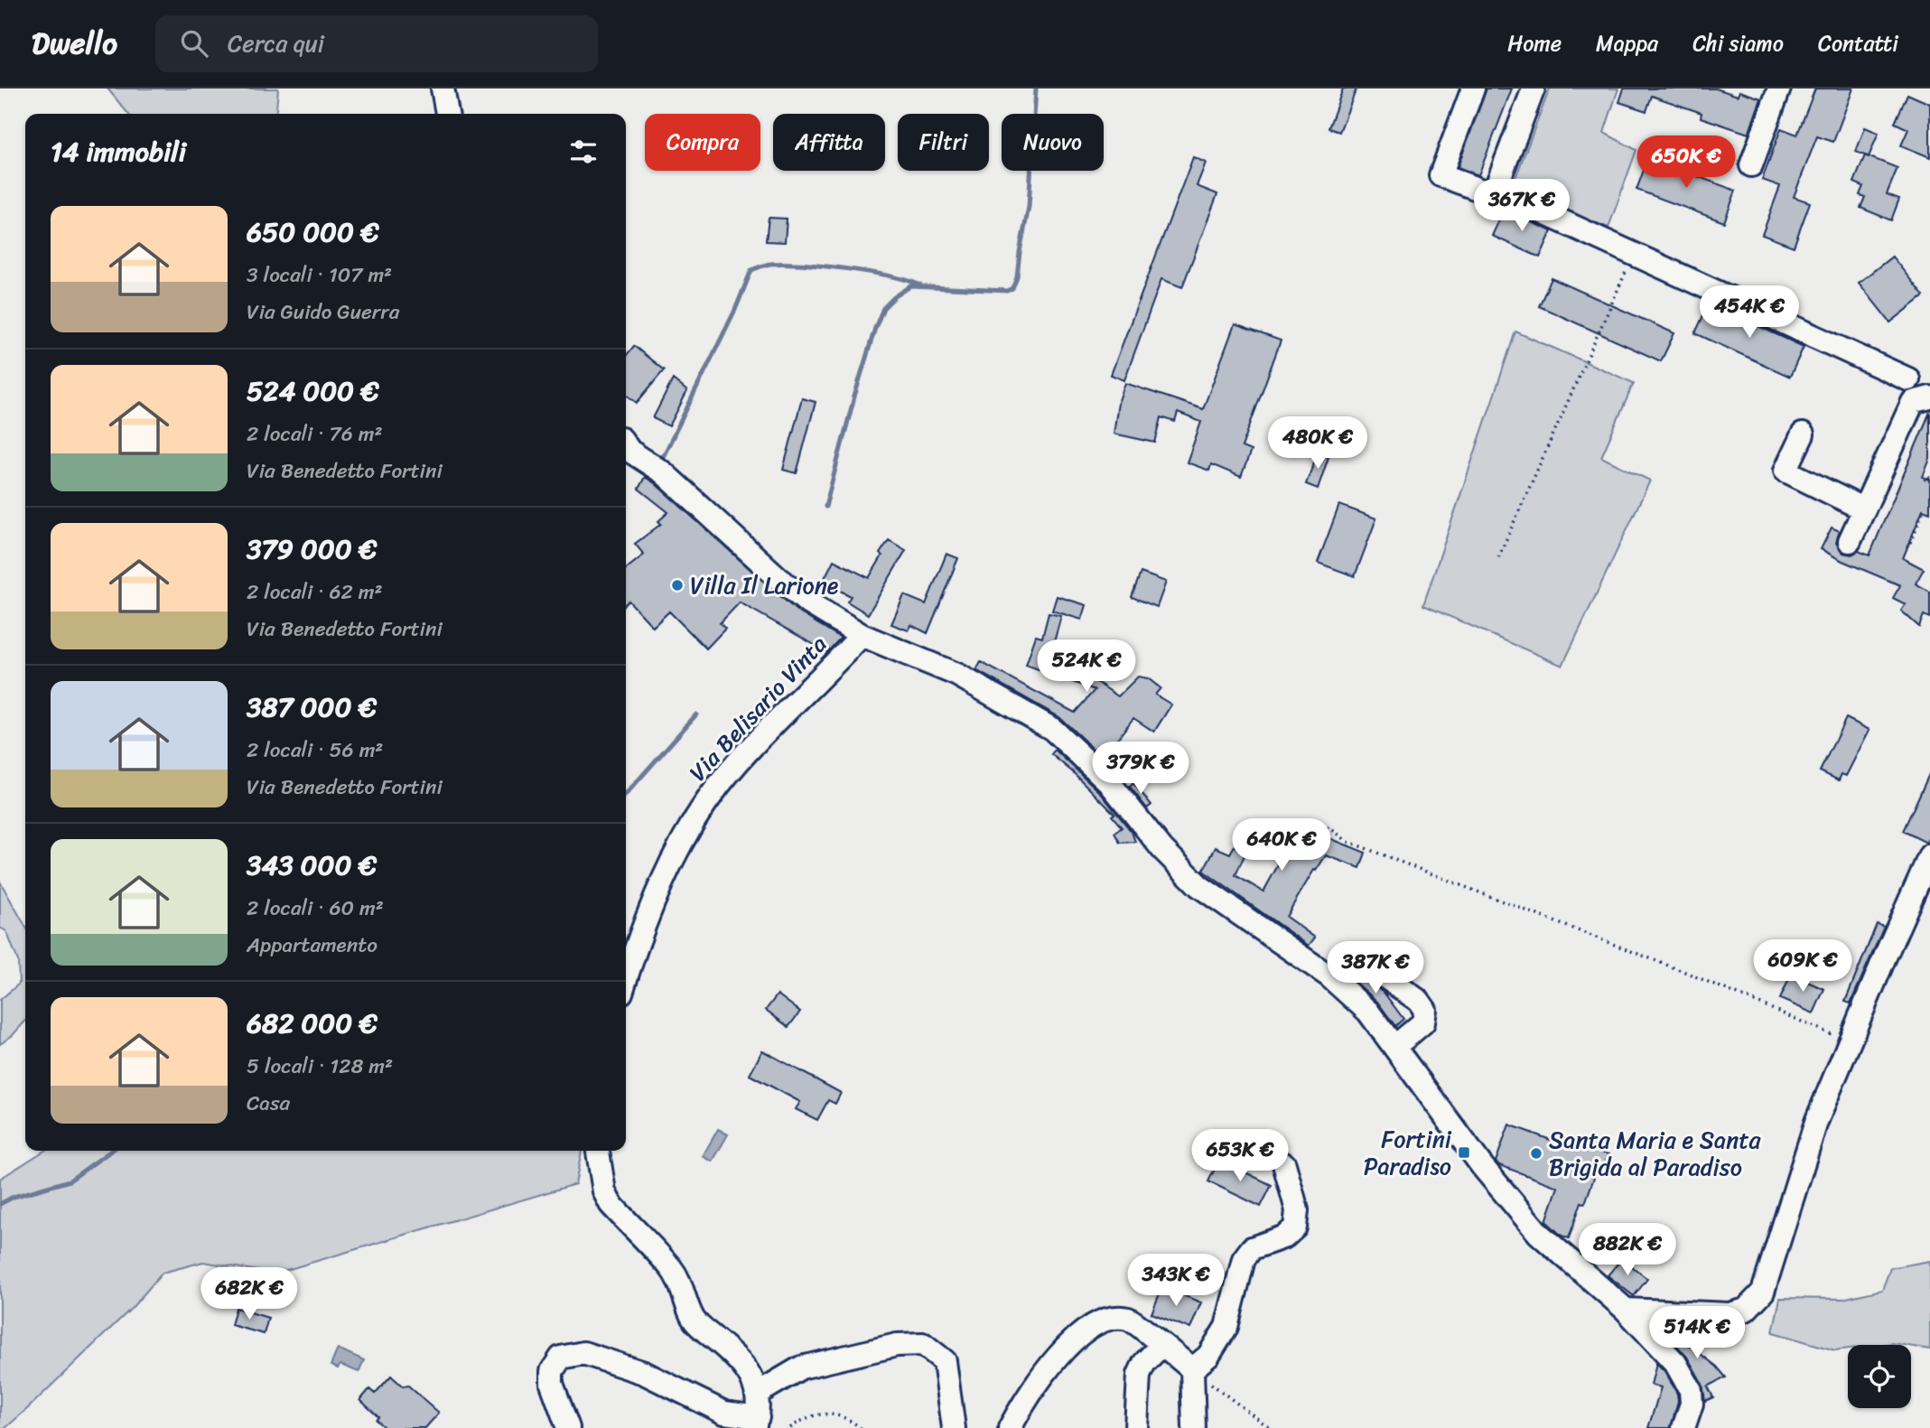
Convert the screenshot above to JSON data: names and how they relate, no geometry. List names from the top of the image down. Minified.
{"streets":{"street":["Via Belisario Vinta"]},"places":{"other":["Villa Il Larione","Santa Maria e Santa Brigida al Paradiso"],"transit":["Fortini Paradiso"]},"page":{"header":"Dwello","search":"Cerca qui","nav":["Home","Mappa","Chi siamo","Contatti"],"chip":["Compra","Affitta","Filtri","Nuovo"],"heading":"14 immobili","price":["650K €","367K €","454K €","480K €","524K €","379K €","640K €","609K €","387K €","653K €","882K €","343K €","682K €","514K €"],"list":[{"name":"650 000 €","note":"3 locali · 107 m² · Via Guido Guerra"},{"name":"524 000 €","note":"2 locali · 76 m² · Via Benedetto Fortini"},{"name":"379 000 €","note":"2 locali · 62 m² · Via Benedetto Fortini"},{"name":"387 000 €","note":"2 locali · 56 m² · Via Benedetto Fortini"},{"name":"343 000 €","note":"2 locali · 60 m² · Appartamento"},{"name":"682 000 €","note":"5 locali · 128 m² · Casa"}]}}
